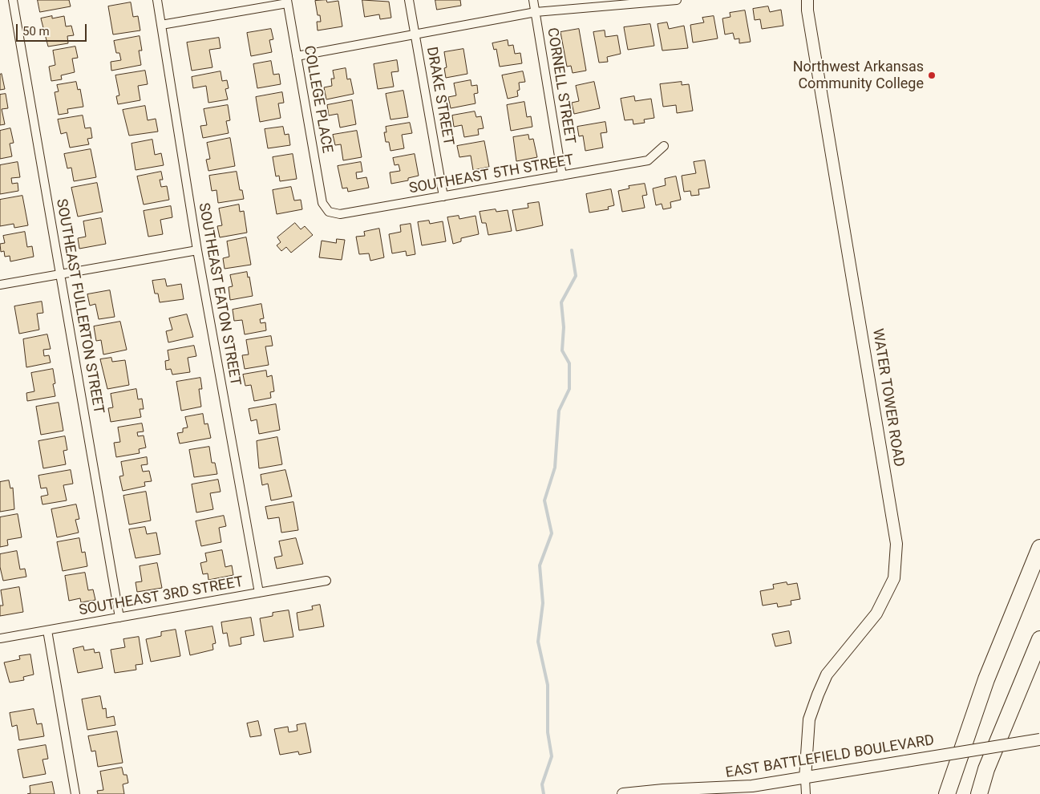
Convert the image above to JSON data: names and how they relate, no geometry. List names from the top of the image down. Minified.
{"streets":{"street":["CORNELL STREET","DRAKE STREET","COLLEGE PLACE","SOUTHEAST 5TH STREET","SOUTHEAST EATON STREET","SOUTHEAST FULLERTON STREET","WATER TOWER ROAD","SOUTHEAST 3RD STREET","EAST BATTLEFIELD BOULEVARD"]},"crossings":[["CORNELL STREET","SOUTHEAST 5TH STREET"],["DRAKE STREET","SOUTHEAST 5TH STREET"],["COLLEGE PLACE","SOUTHEAST 5TH STREET"],["SOUTHEAST EATON STREET","SOUTHEAST 3RD STREET"],["SOUTHEAST FULLERTON STREET","SOUTHEAST 3RD STREET"],["WATER TOWER ROAD","EAST BATTLEFIELD BOULEVARD"]],"places":["Northwest Arkansas Community College"],"scale_bar":"50 m"}
